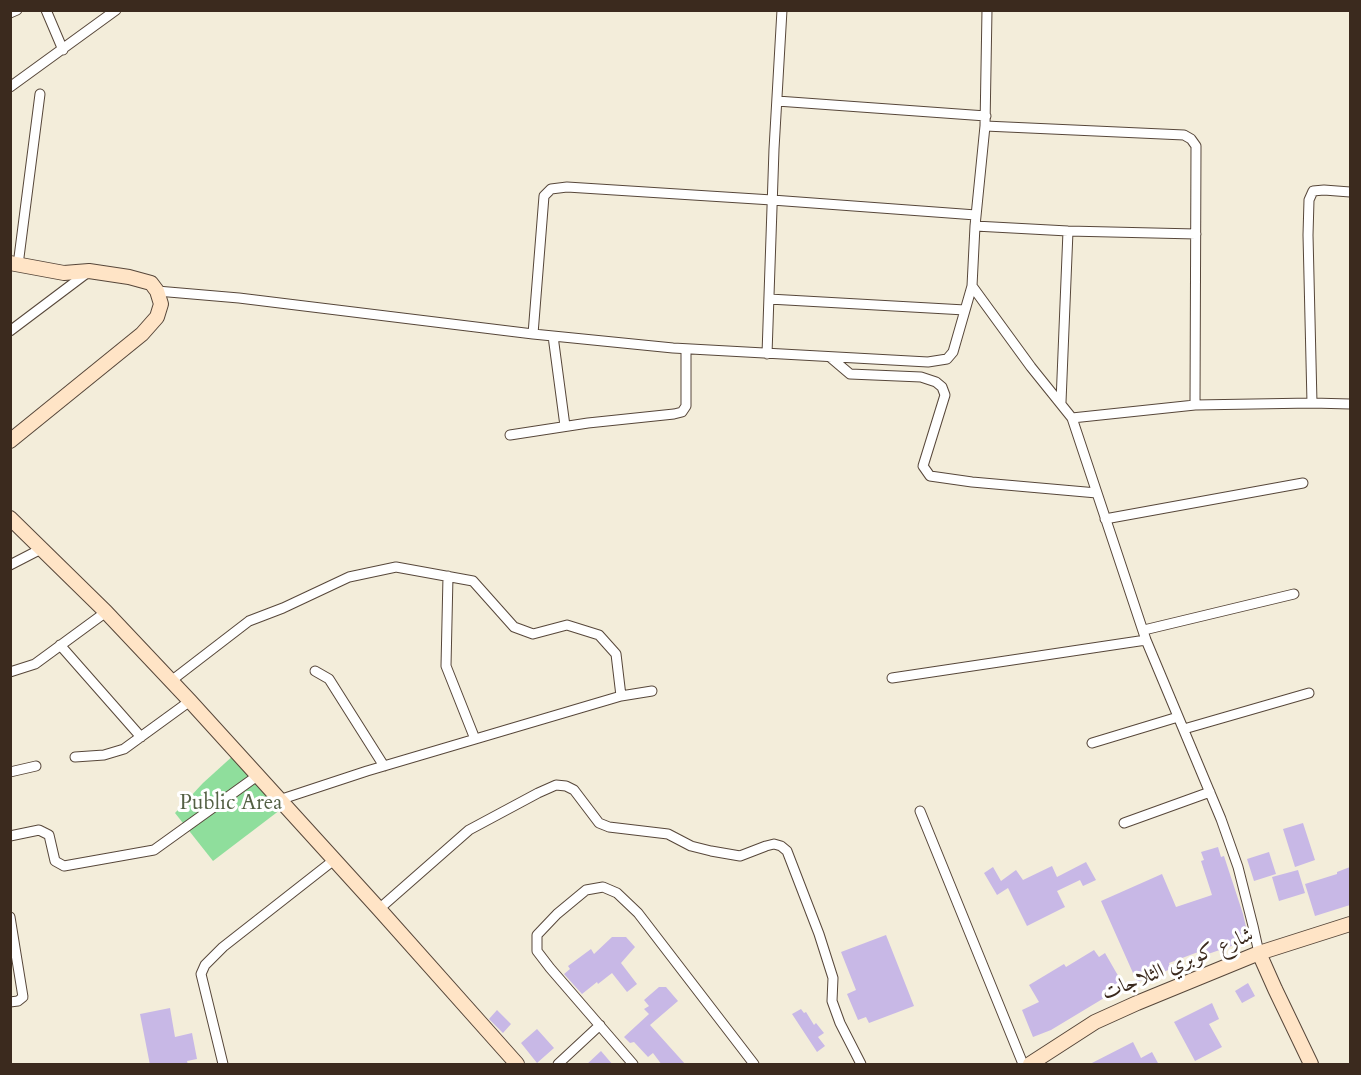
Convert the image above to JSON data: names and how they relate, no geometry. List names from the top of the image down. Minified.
{"streets":{"street":["شارع كوبري الثلاجات"]},"parks":["Public Area"]}
